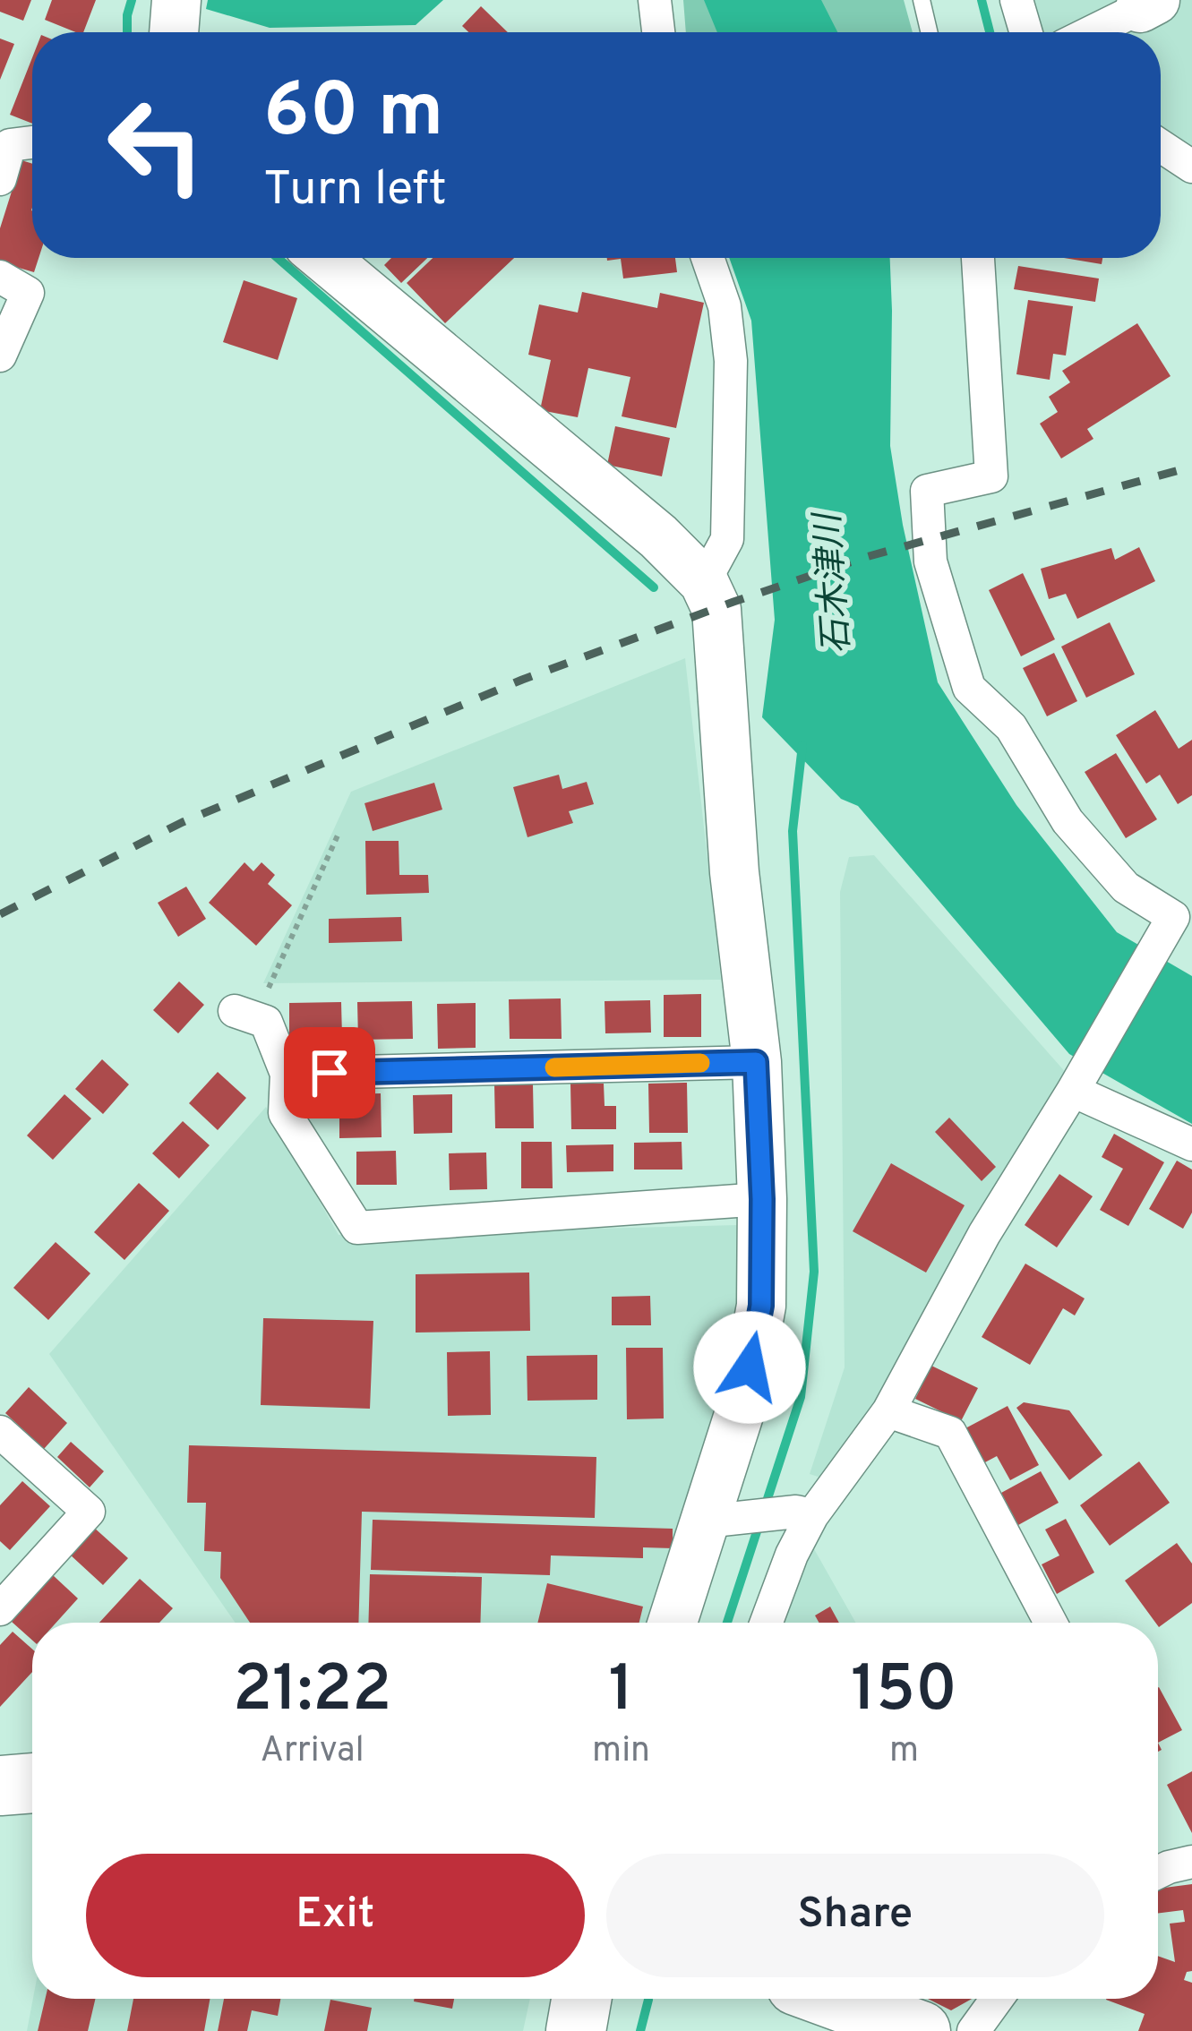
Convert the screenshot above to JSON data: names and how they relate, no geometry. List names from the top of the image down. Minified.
{"water":["石木津川"],"page":{"turn":["60 m","Turn left"],"eta":["21:22","Arrival","1","min","150","m"],"buttons":["Exit","Share"]}}
